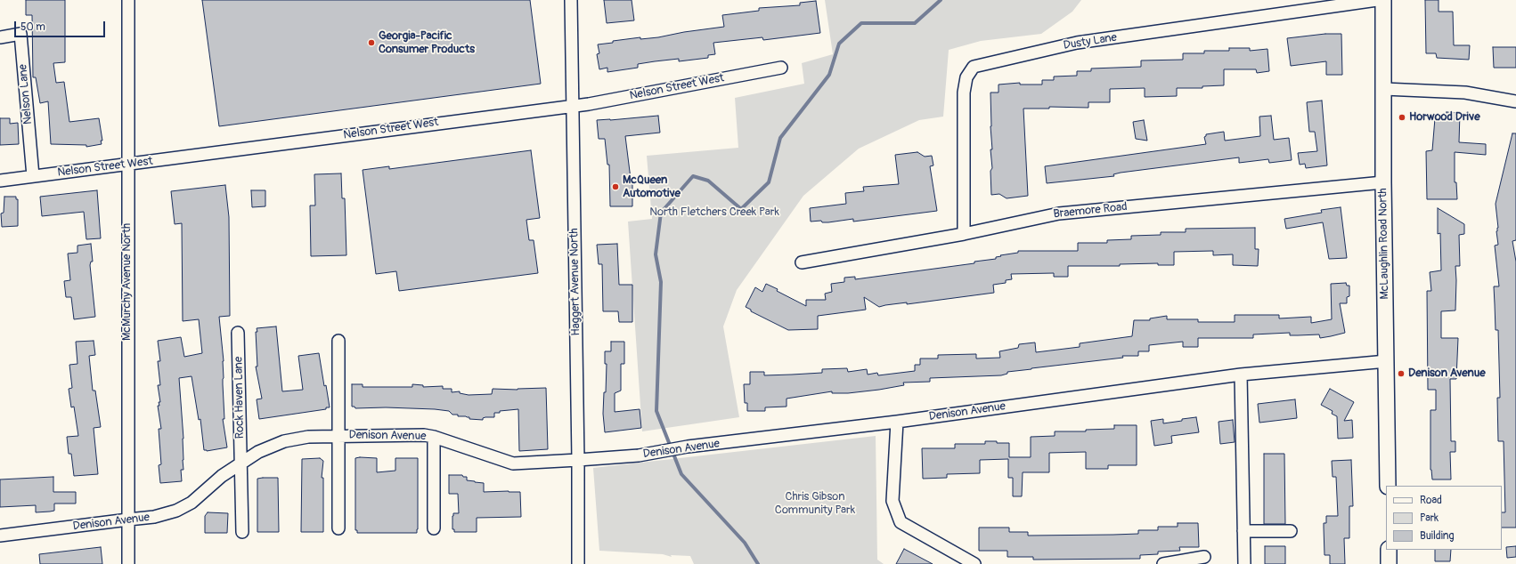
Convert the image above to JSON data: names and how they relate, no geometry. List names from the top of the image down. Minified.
{"streets":{"main road":["McLaughlin Road North"],"street":["Dusty Lane","Nelson Street West","Nelson Lane","Braemore Road","McMurchy Avenue North","Haggert Avenue North","Rock Haven Lane","Denison Avenue"]},"crossings":[["Dusty Lane","Braemore Road"],["Nelson Street West","Nelson Lane"],["Nelson Street West","McMurchy Avenue North"],["Nelson Street West","Haggert Avenue North"],["Braemore Road","McLaughlin Road North"],["McLaughlin Road North","Denison Avenue"],["McMurchy Avenue North","Denison Avenue"],["Haggert Avenue North","Denison Avenue"],["Rock Haven Lane","Denison Avenue"]],"parks":["North Fletchers Creek Park","Chris Gibson Community Park"],"places":["Georgia-Pacific Consumer Products","Horwood Drive","McQueen Automotive","Denison Avenue"],"legend":["Road","Park","Building"],"scale_bar":"50 m"}
